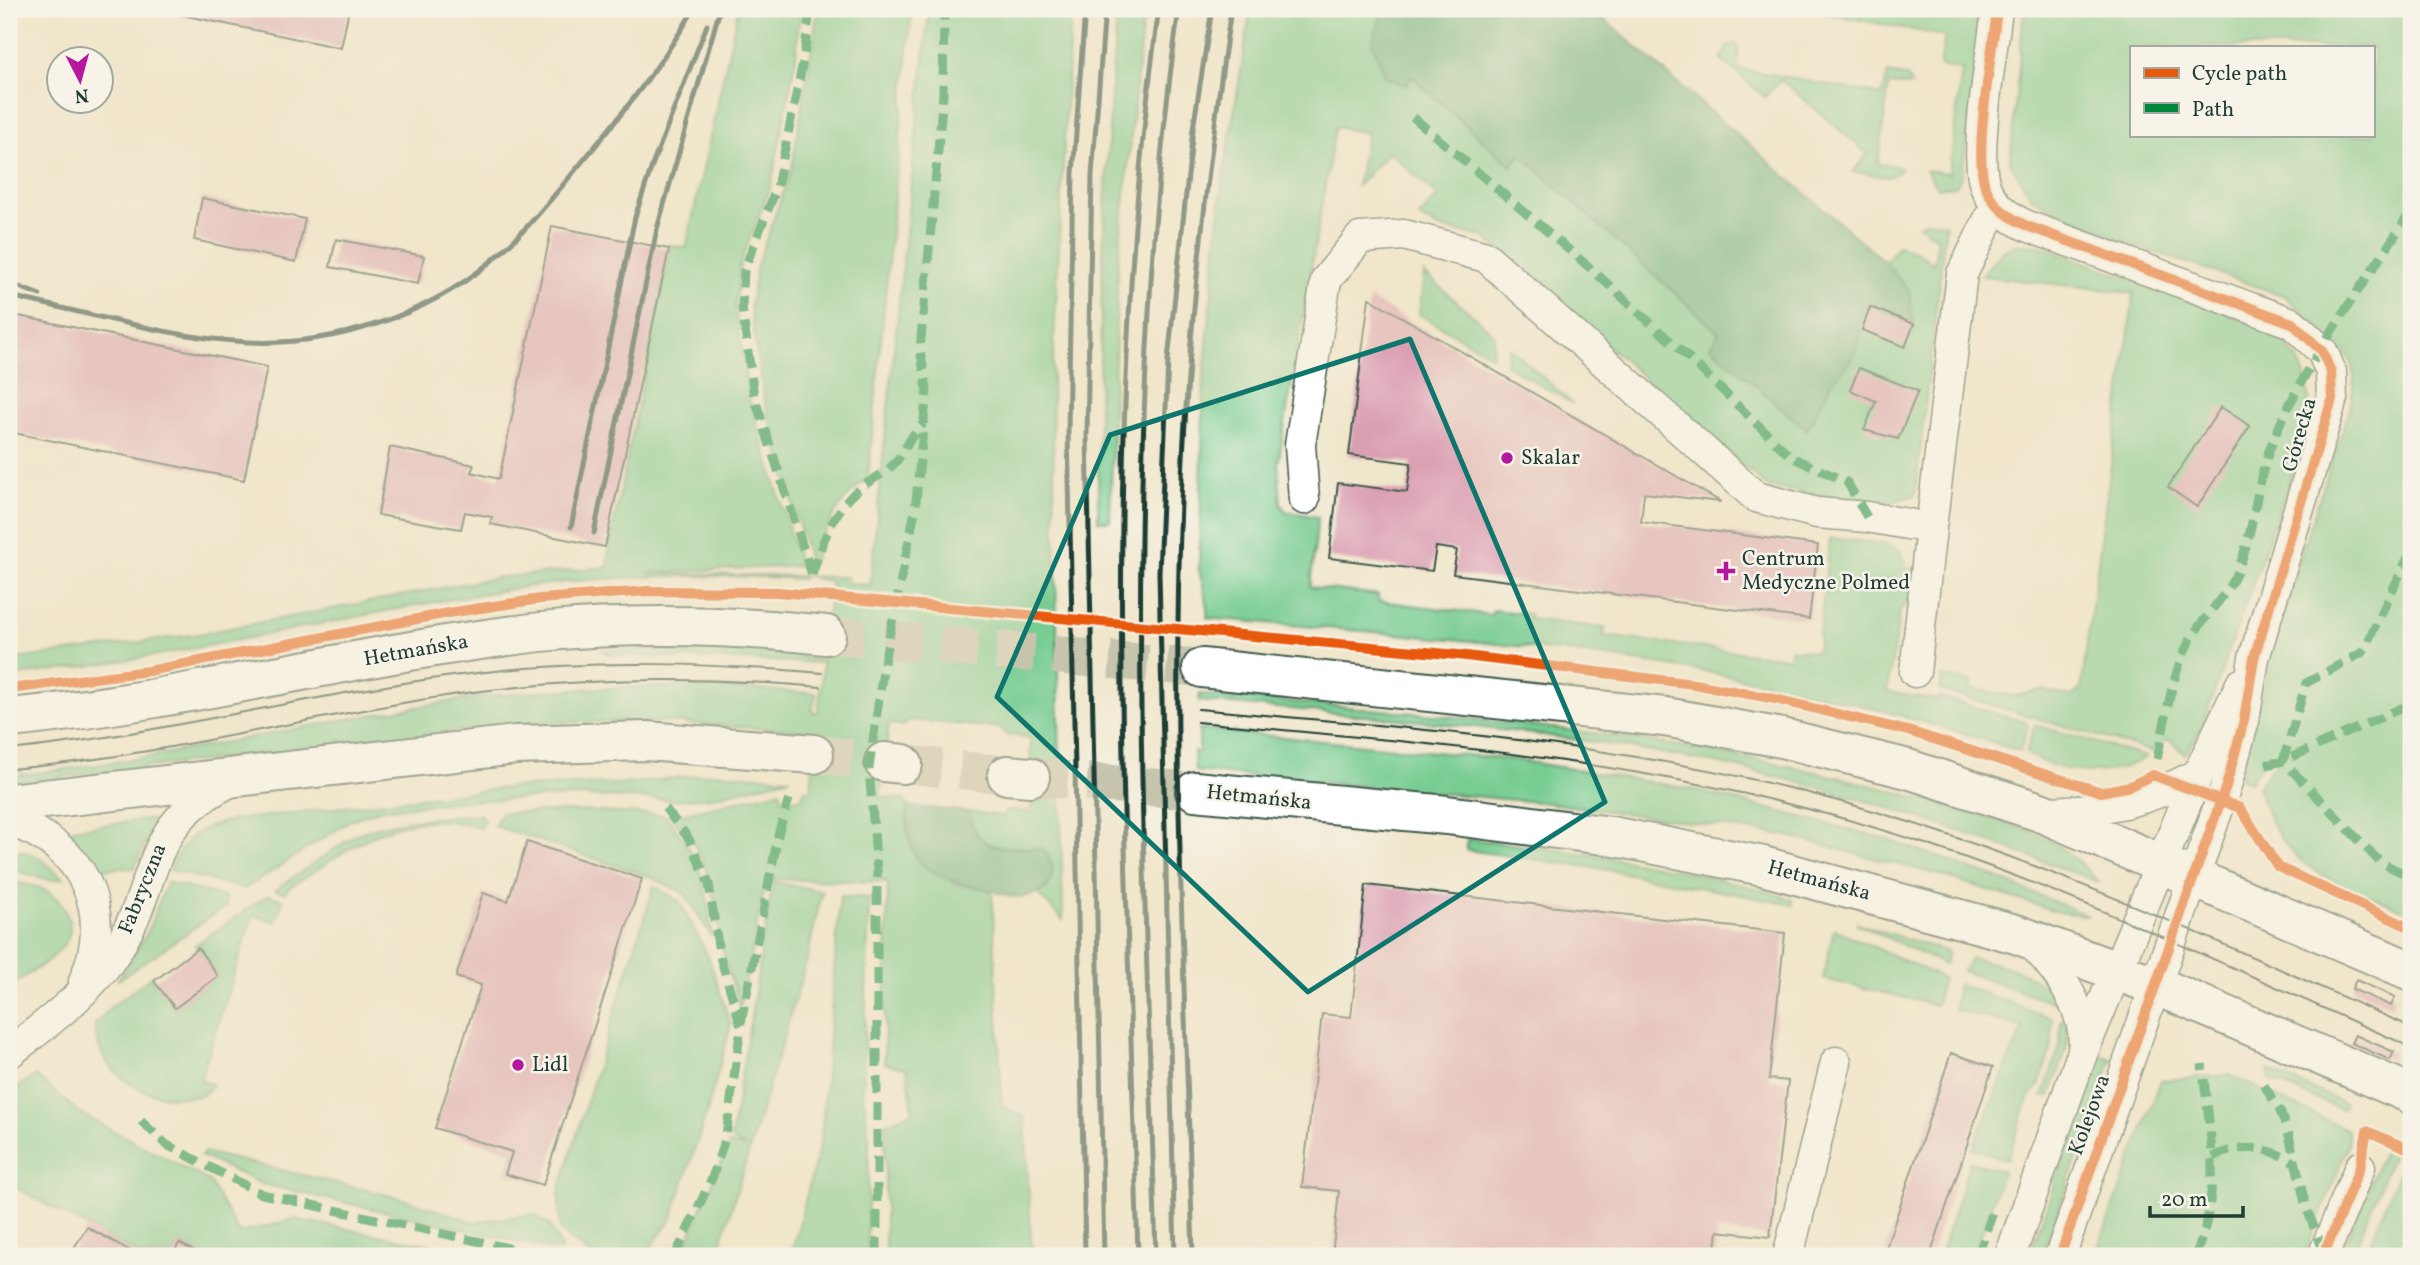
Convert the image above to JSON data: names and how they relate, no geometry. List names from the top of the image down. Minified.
{"streets":{"main road":["Hetmańska"],"street":["Górecka","Fabryczna","Kolejowa"]},"crossings":[["Górecka","Hetmańska"],["Górecka","Kolejowa"],["Hetmańska","Kolejowa"]],"places":{"other":["Skalar","Lidl"],"health":["Centrum Medyczne Polmed"]},"legend":["Cycle path","Path"],"scale_bar":"20 m","north":"bottom"}
